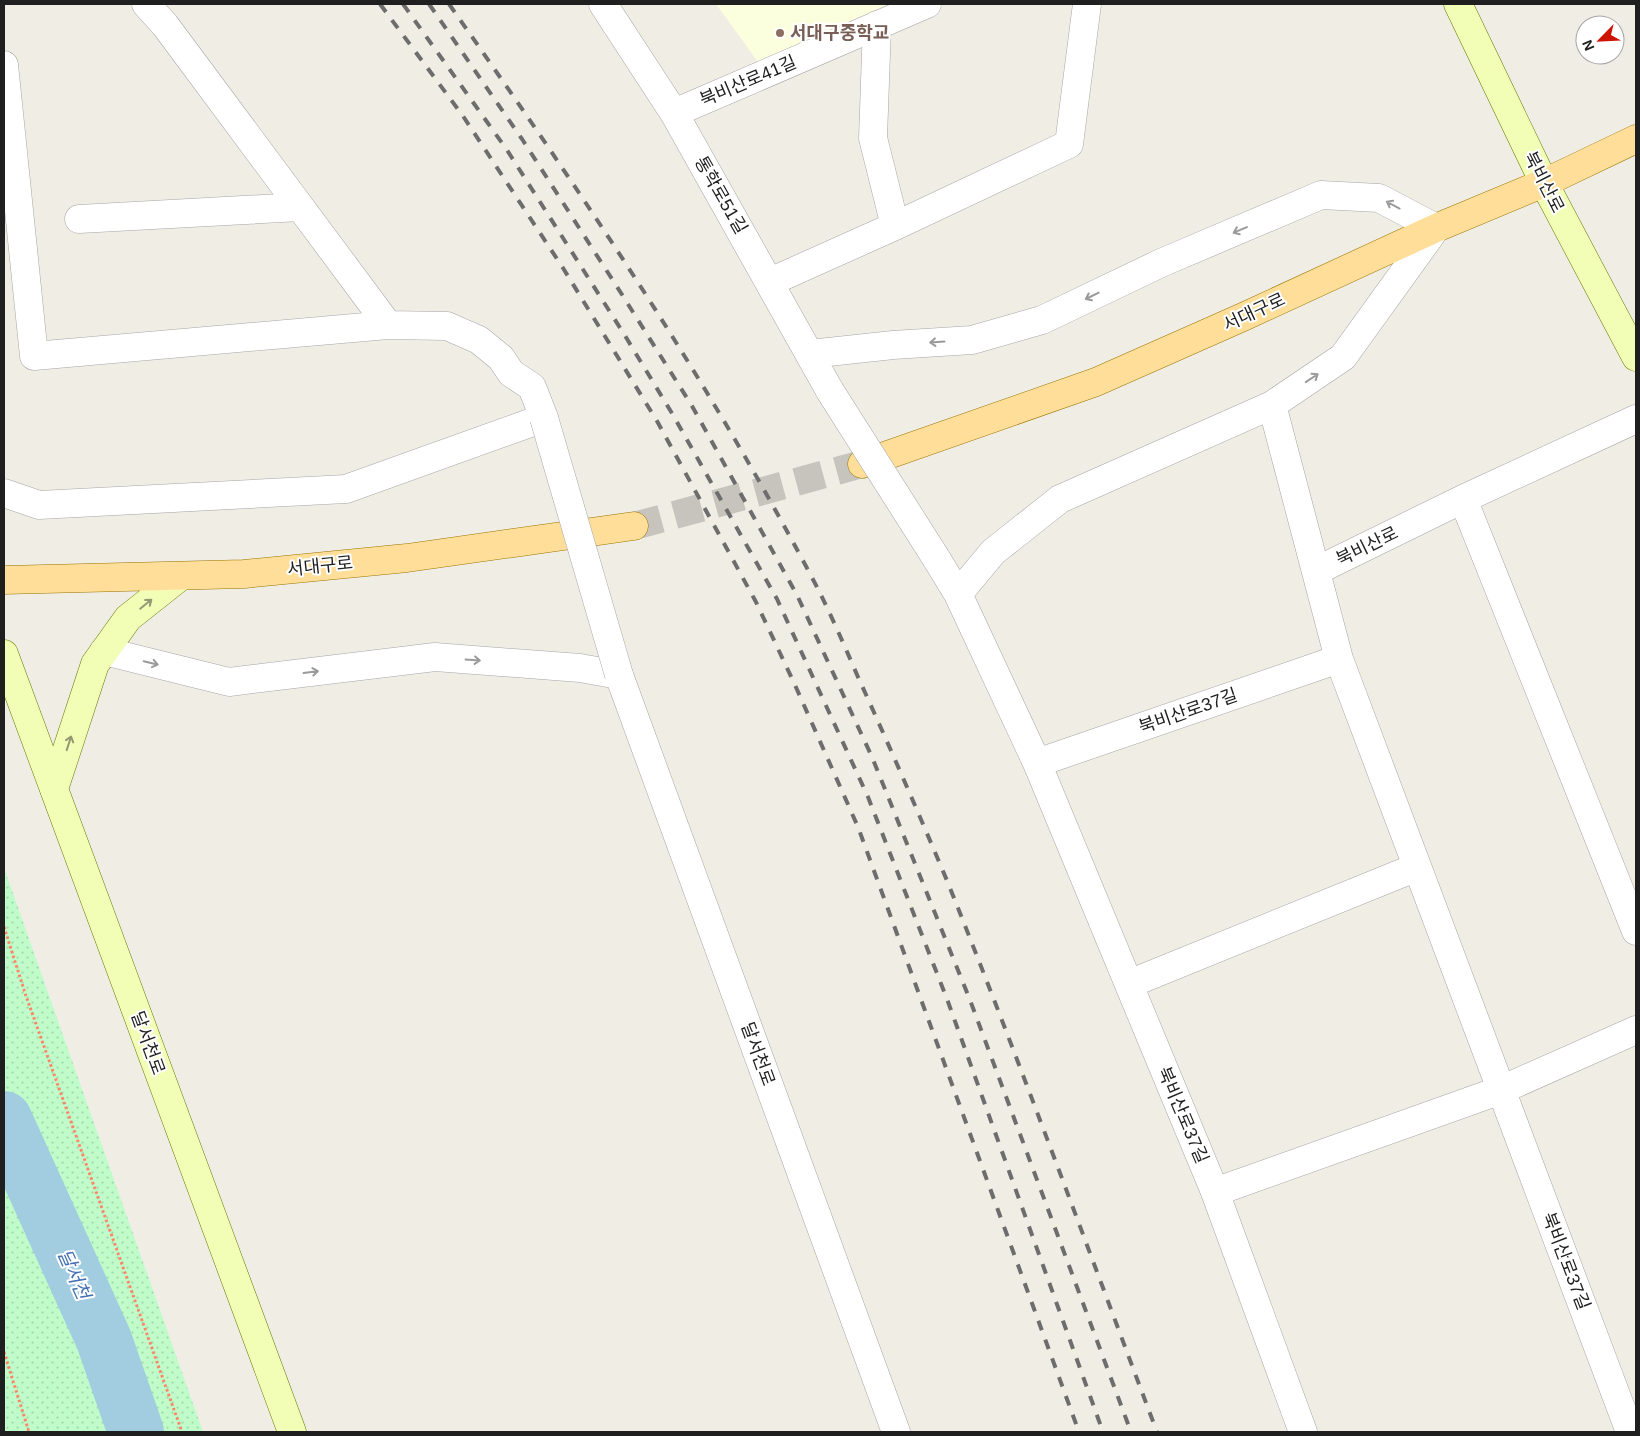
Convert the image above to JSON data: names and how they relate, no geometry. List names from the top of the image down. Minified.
{"streets":{"main road":["북비산로","서대구로","달서천로"],"street":["북비산로41길","통학로51길","북비산로37길"]},"crossings":[["북비산로41길","통학로51길"],["북비산로","서대구로"],["북비산로","북비산로37길"],["통학로51길","북비산로37길"]],"water":["달서천"],"places":["서대구중학교"],"north":"bottom left"}
